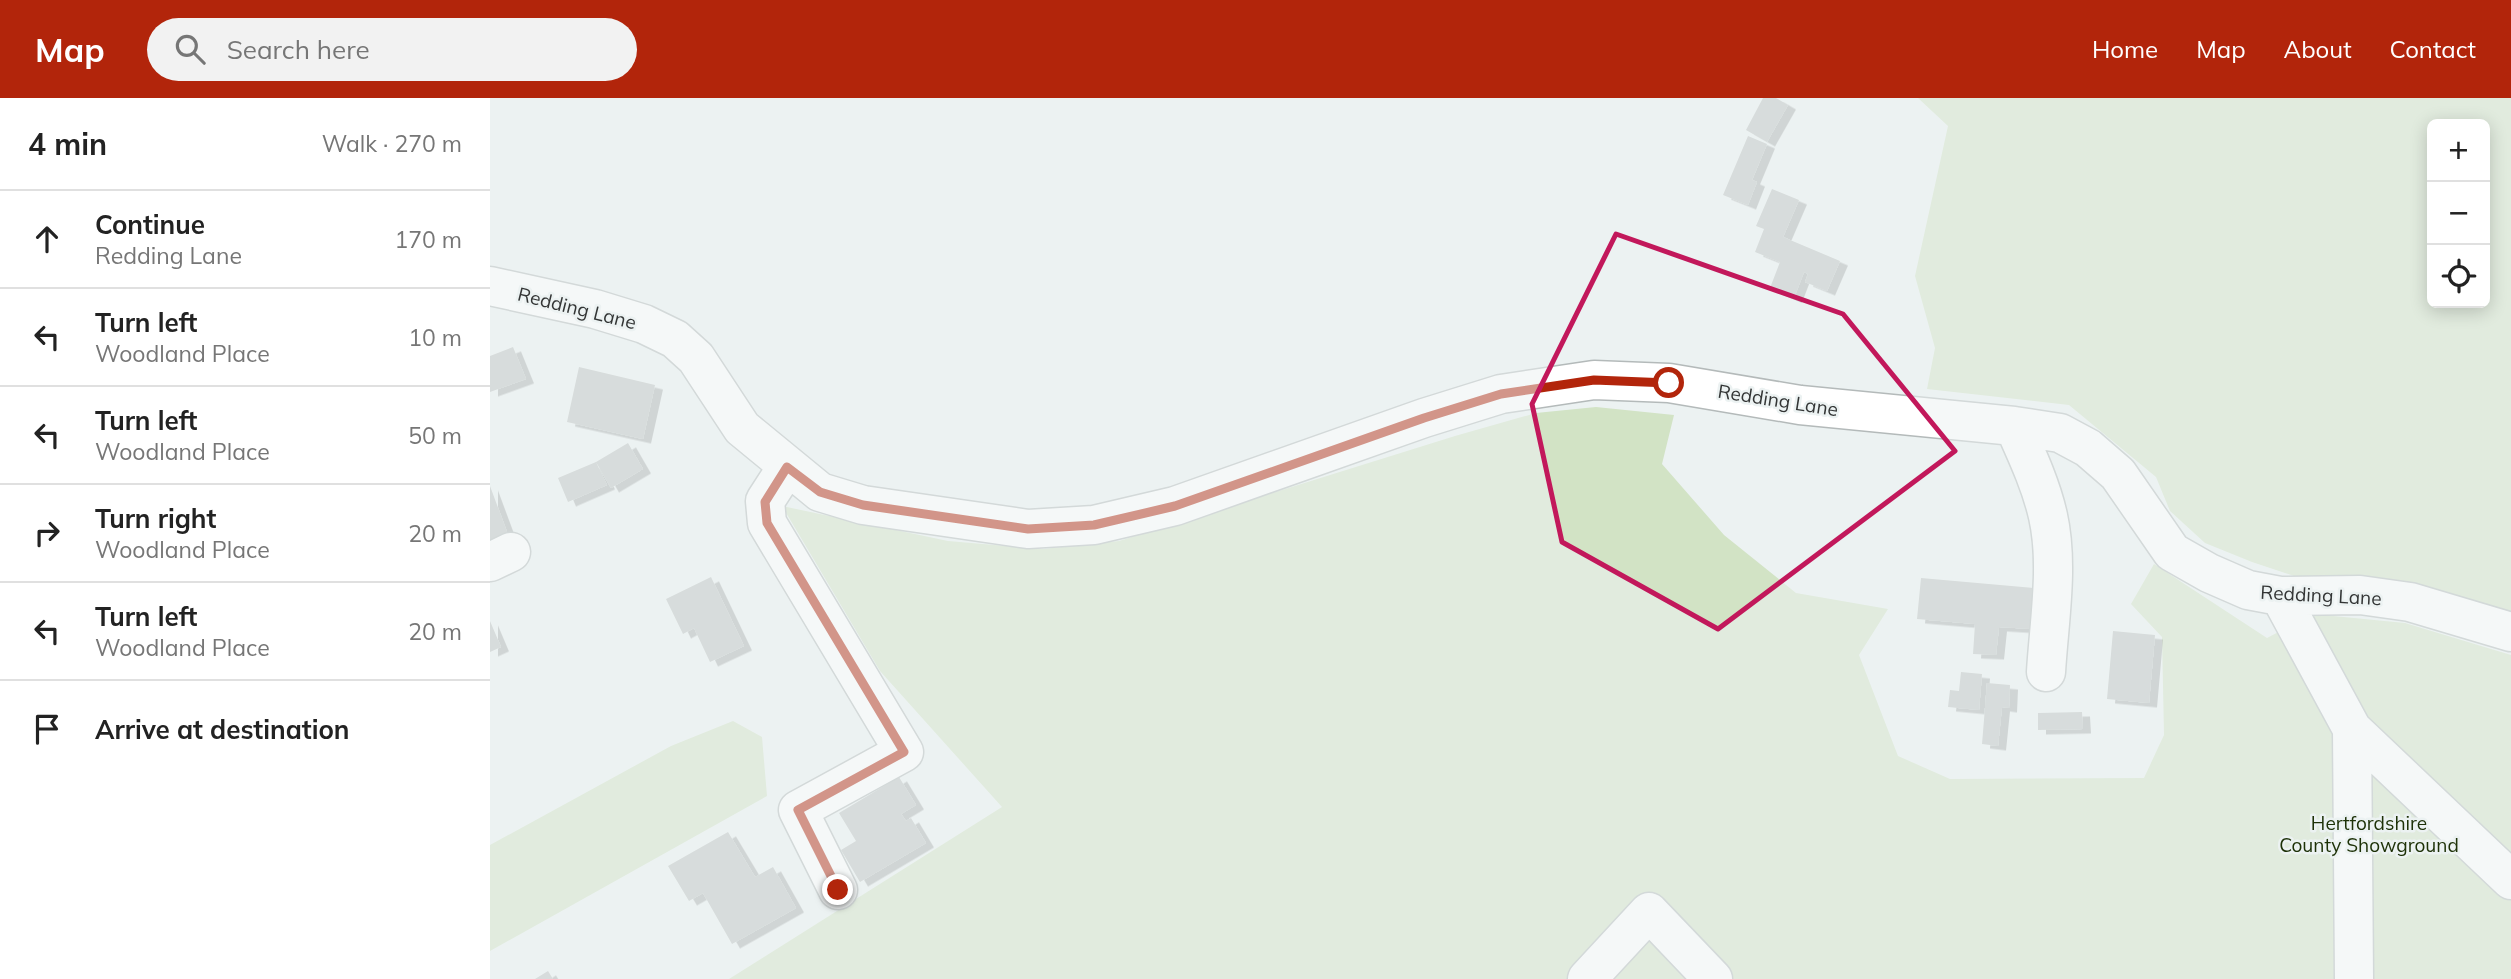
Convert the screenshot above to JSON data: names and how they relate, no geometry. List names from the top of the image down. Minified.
{"streets":{"street":["Redding Lane"]},"parks":["Hertfordshire County Showground"],"page":{"header":"Map","search":"Search here","nav":["Home","Map","About","Contact"],"heading":["4 min","Walk · 270 m"],"map_buttons":["+","−"],"list":[["Continue","Redding Lane","170 m"],["Turn left","Woodland Place","10 m"],["Turn left","Woodland Place","50 m"],["Turn right","Woodland Place","20 m"],["Turn left","Woodland Place","20 m"],"Arrive at destination"]}}
